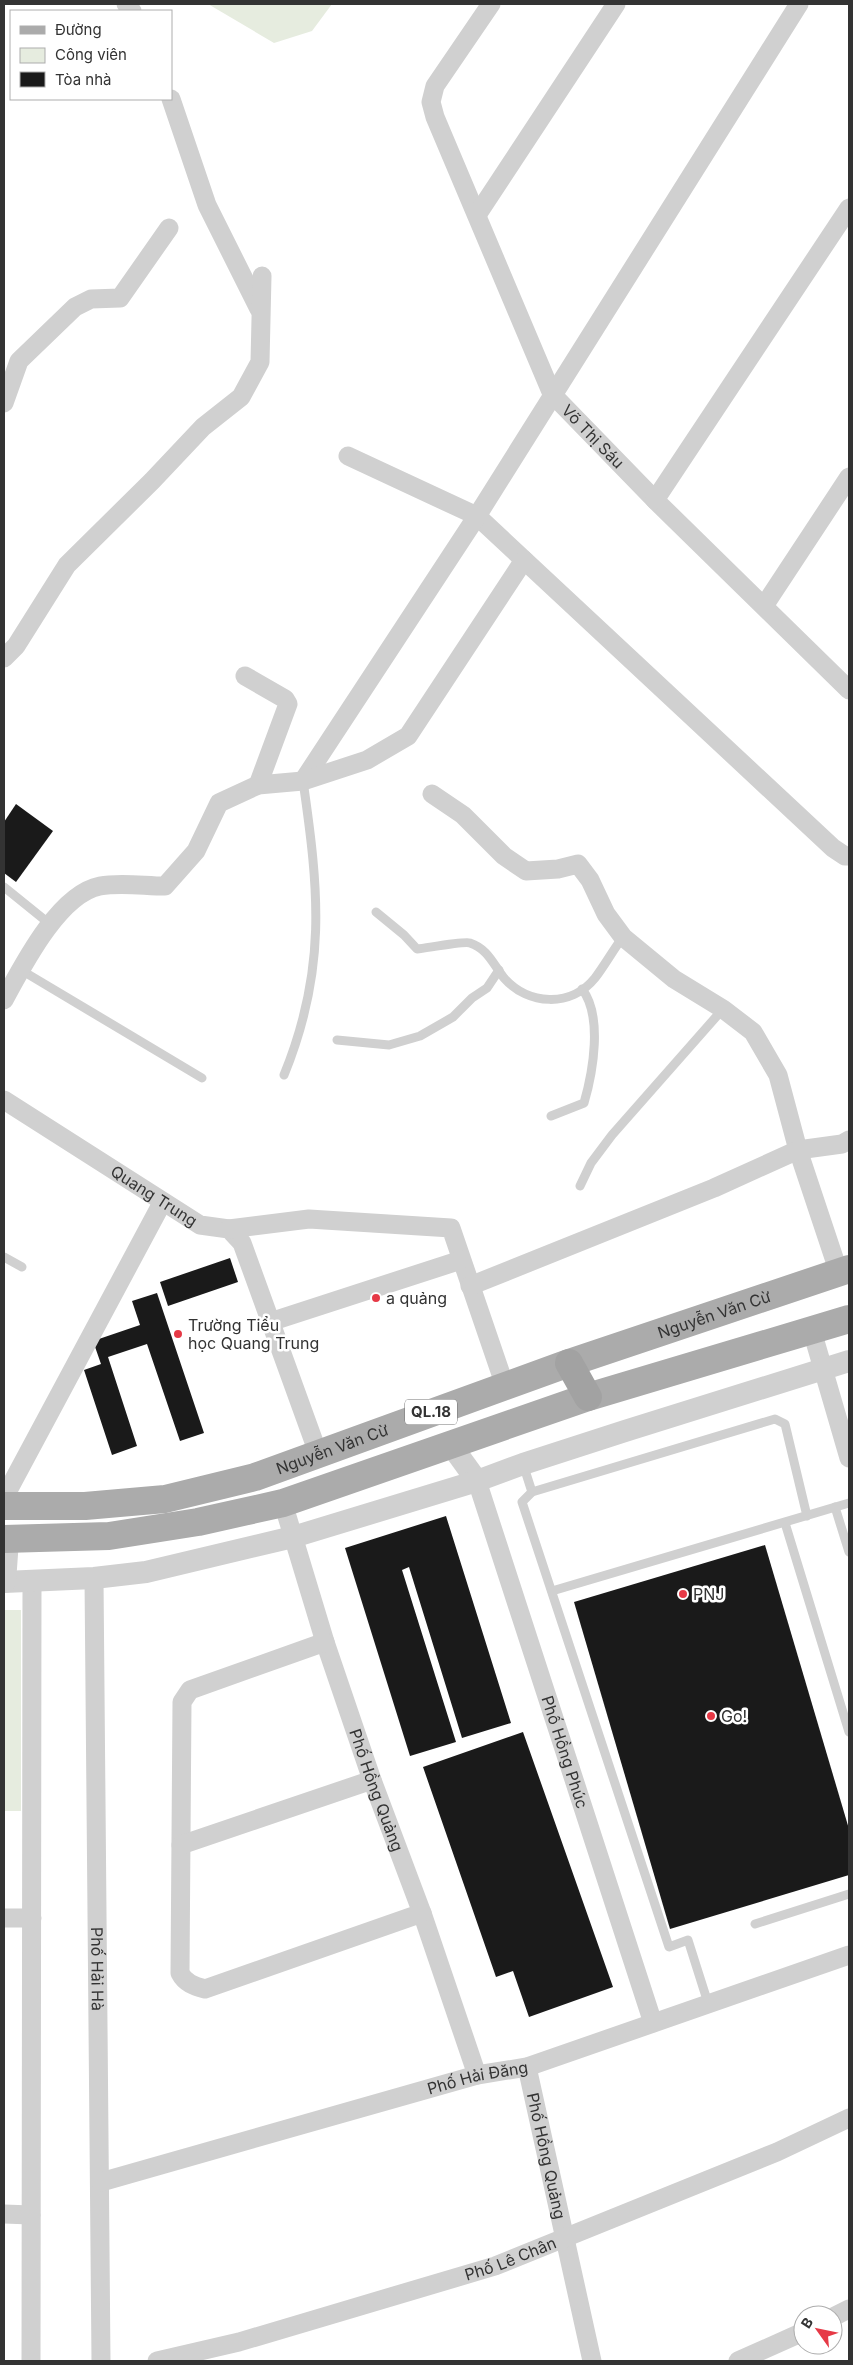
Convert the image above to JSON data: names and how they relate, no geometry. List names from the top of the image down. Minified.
{"streets":{"main road":["Nguyễn Văn Cừ","QL.18"],"street":["Võ Thị Sáu","Quang Trung","Phố Hồng Phúc","Phố Hồng Quảng","Phố Hải Hà","Phố Hải Đăng","Phố Lê Chân"]},"crossings":[["QL.18","Phố Hồng Quảng"],["Phố Hồng Phúc","Phố Hải Đăng"],["Phố Hồng Quảng","Phố Hải Đăng"],["Phố Hồng Quảng","Phố Lê Chân"],["Phố Hải Hà","Phố Hải Đăng"]],"places":["a quảng","Trường Tiểu học Quang Trung","PNJ","Go!"],"legend":["Đường","Công viên","Tòa nhà"],"north":"top left"}
